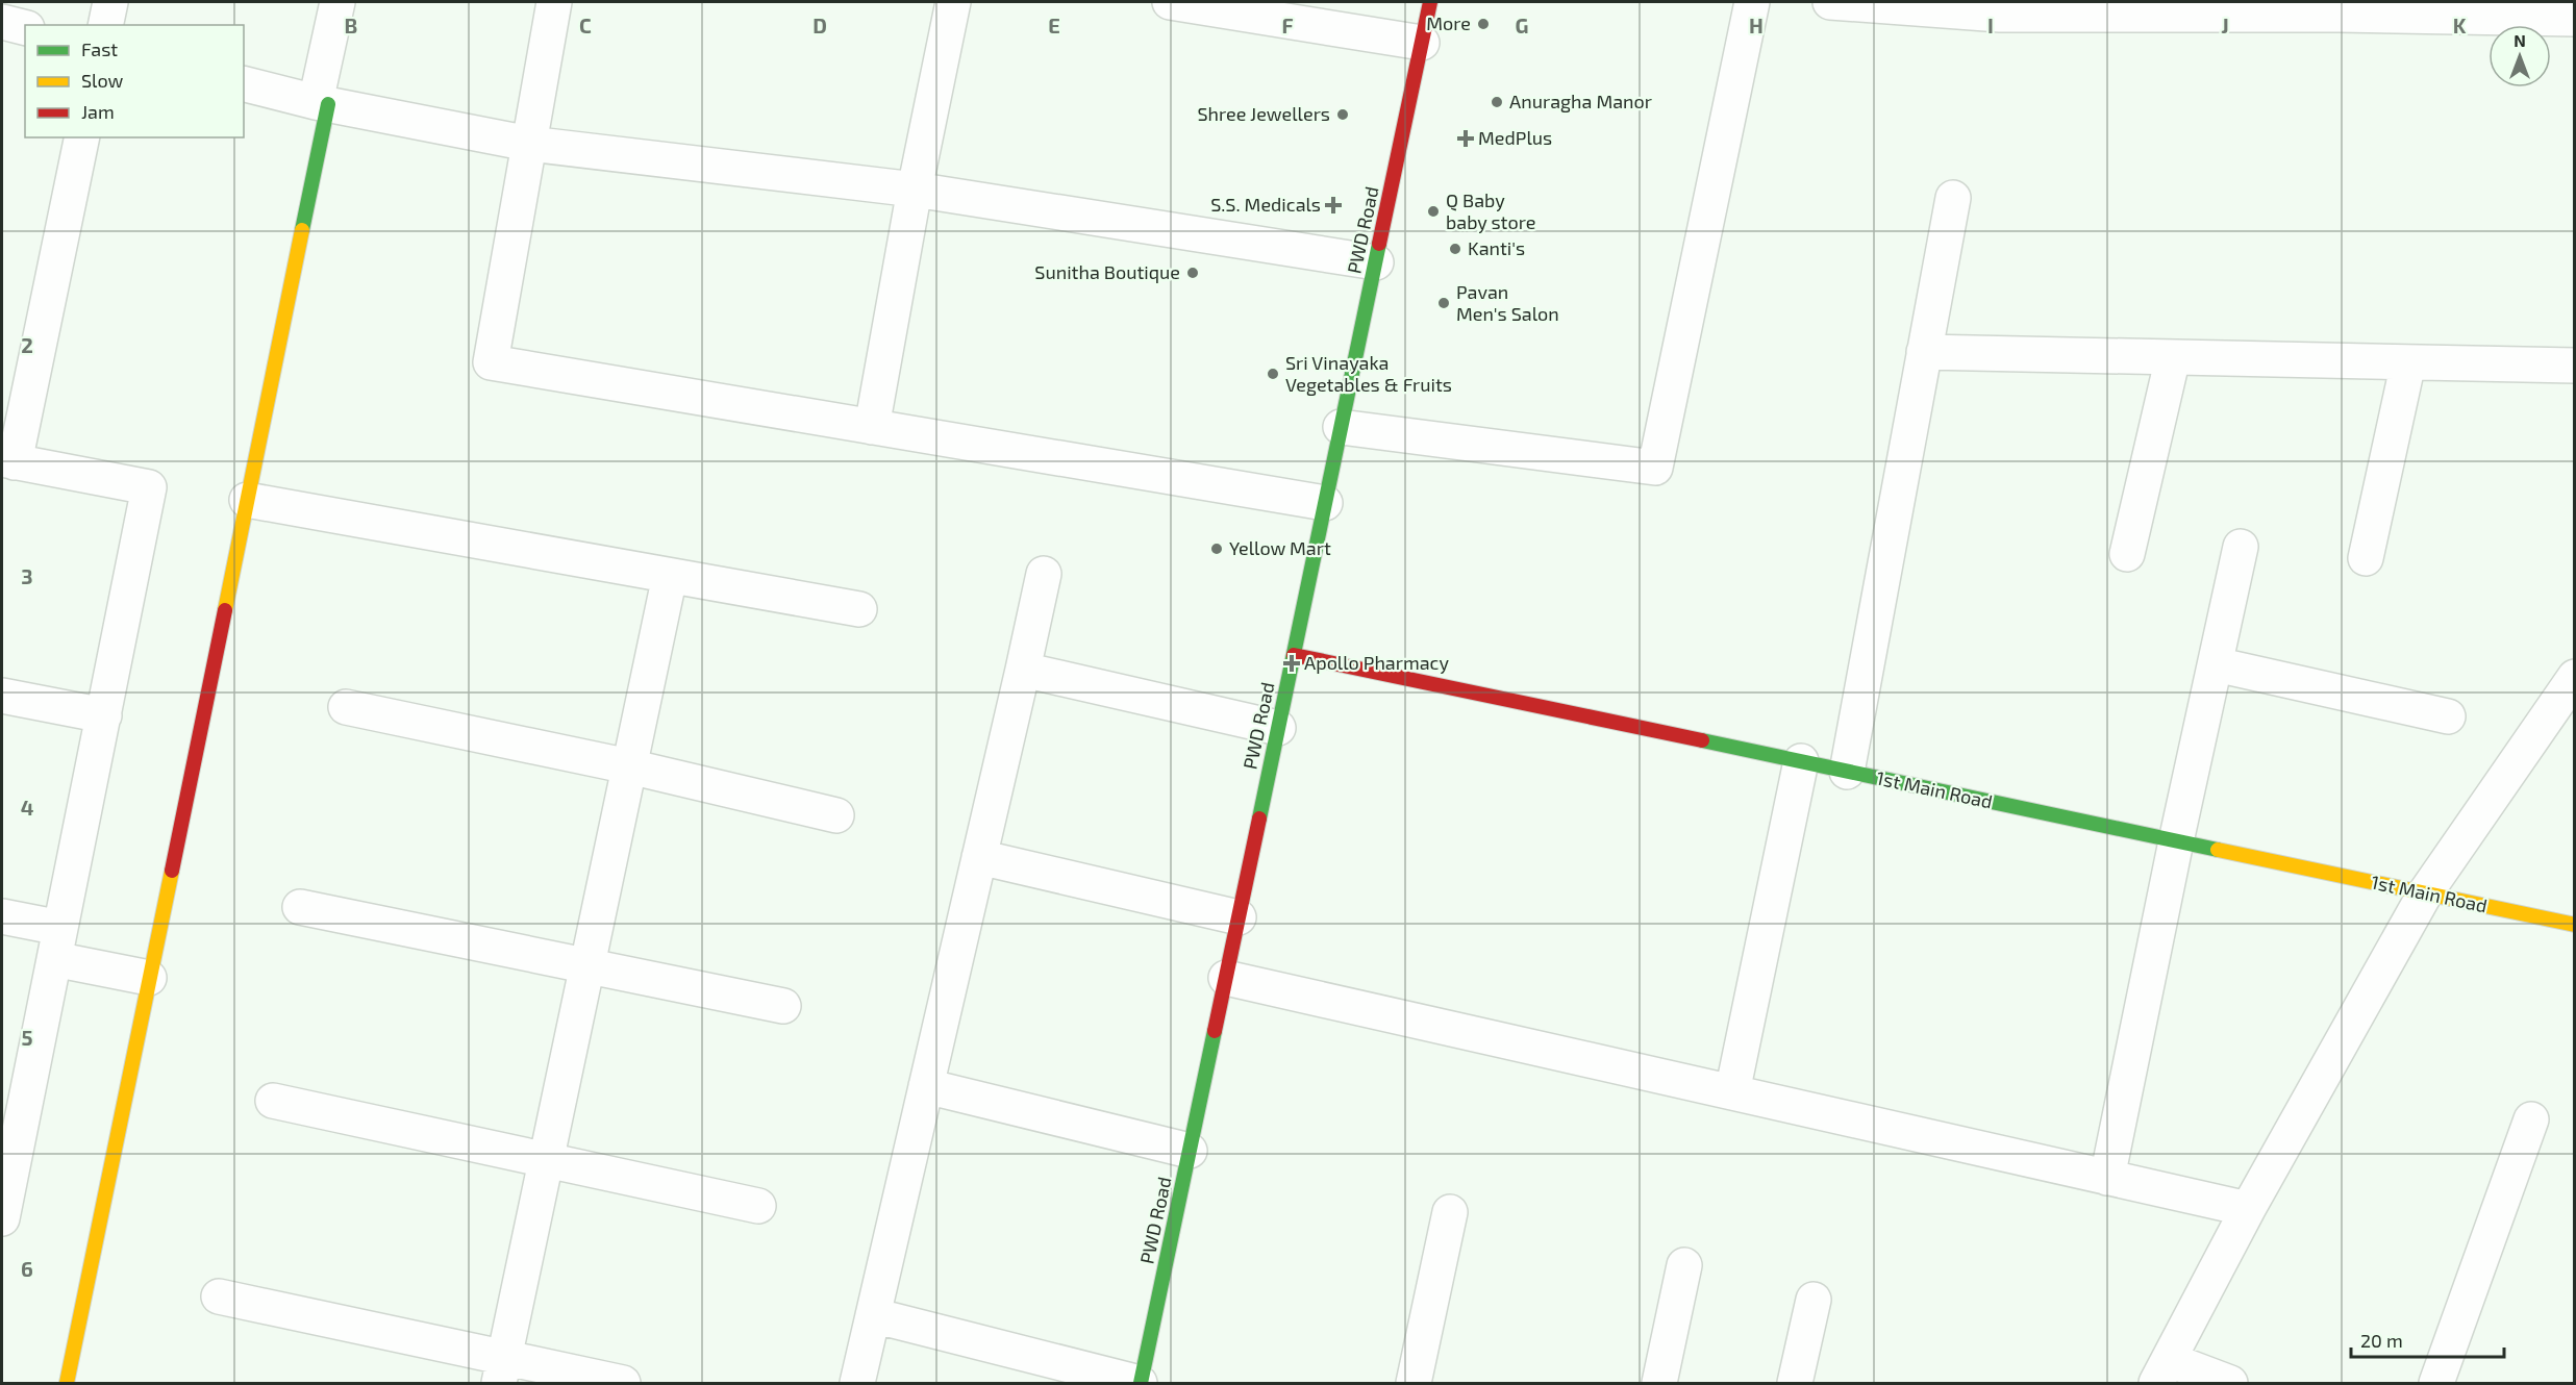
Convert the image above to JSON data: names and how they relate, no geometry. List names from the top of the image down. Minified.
{"streets":{"street":["PWD Road","1st Main Road"]},"crossings":[["PWD Road","1st Main Road"]],"places":{"other":["More","Anuragha Manor","Shree Jewellers","Q Baby baby store","Kanti's","Sunitha Boutique","Pavan Men's Salon","Sri Vinayaka Vegetables & Fruits","Yellow Mart"],"health":["MedPlus","S.S. Medicals","Apollo Pharmacy"]},"legend":["Fast","Slow","Jam"],"scale_bar":"20 m","north":"top","grid":{"columns":["B","C","D","E","F","G","H","I","J","K"],"rows":["2","3","4","5","6"]}}
